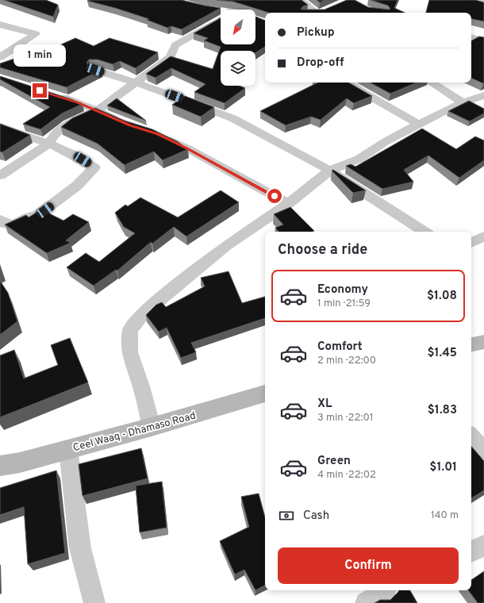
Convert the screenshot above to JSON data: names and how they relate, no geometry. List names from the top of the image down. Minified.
{"streets":{"main road":["Ceel Waaq - Dhamaso Road"]},"north":"bottom left","page":{"banner":["Pickup","Drop-off"],"bubble":"1 min","heading":"Choose a ride","list":[{"name":"Economy","note":"1 min · 21:59","value":"$1.08"},{"name":"Comfort","note":"2 min · 22:00","value":"$1.45"},{"name":"XL","note":"3 min · 22:01","value":"$1.83"},{"name":"Green","note":"4 min · 22:02","value":"$1.01"}],"pay":["Cash","140 m"],"buttons":"Confirm"}}
